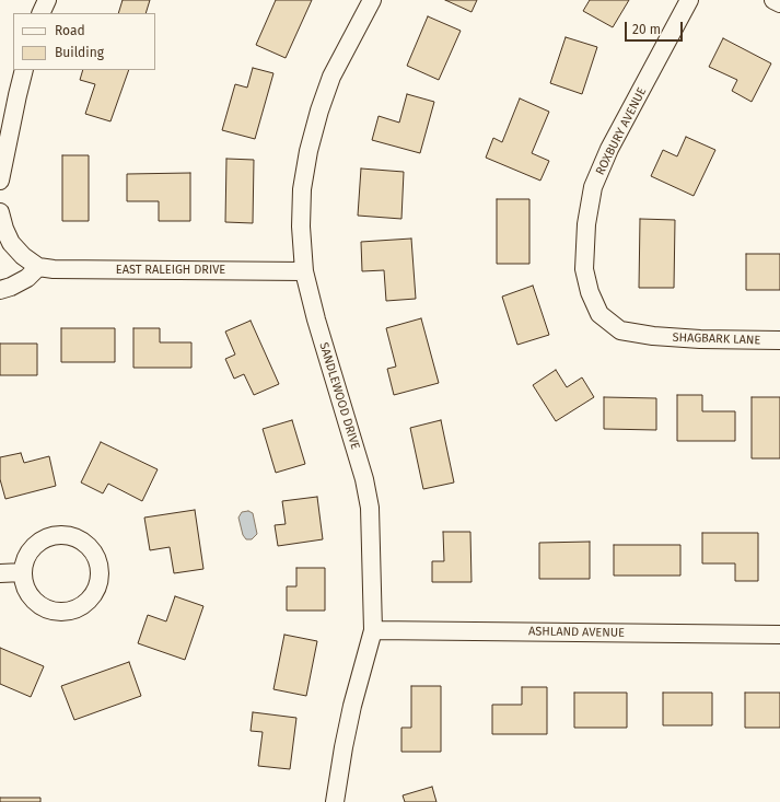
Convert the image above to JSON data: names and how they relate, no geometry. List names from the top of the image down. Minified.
{"streets":{"street":["ROXBURY AVENUE","EAST RALEIGH DRIVE","SHAGBARK LANE","SANDLEWOOD DRIVE","ASHLAND AVENUE"]},"crossings":[["ROXBURY AVENUE","SHAGBARK LANE"],["EAST RALEIGH DRIVE","SANDLEWOOD DRIVE"],["SANDLEWOOD DRIVE","ASHLAND AVENUE"]],"legend":["Road","Building"],"scale_bar":"20 m"}
